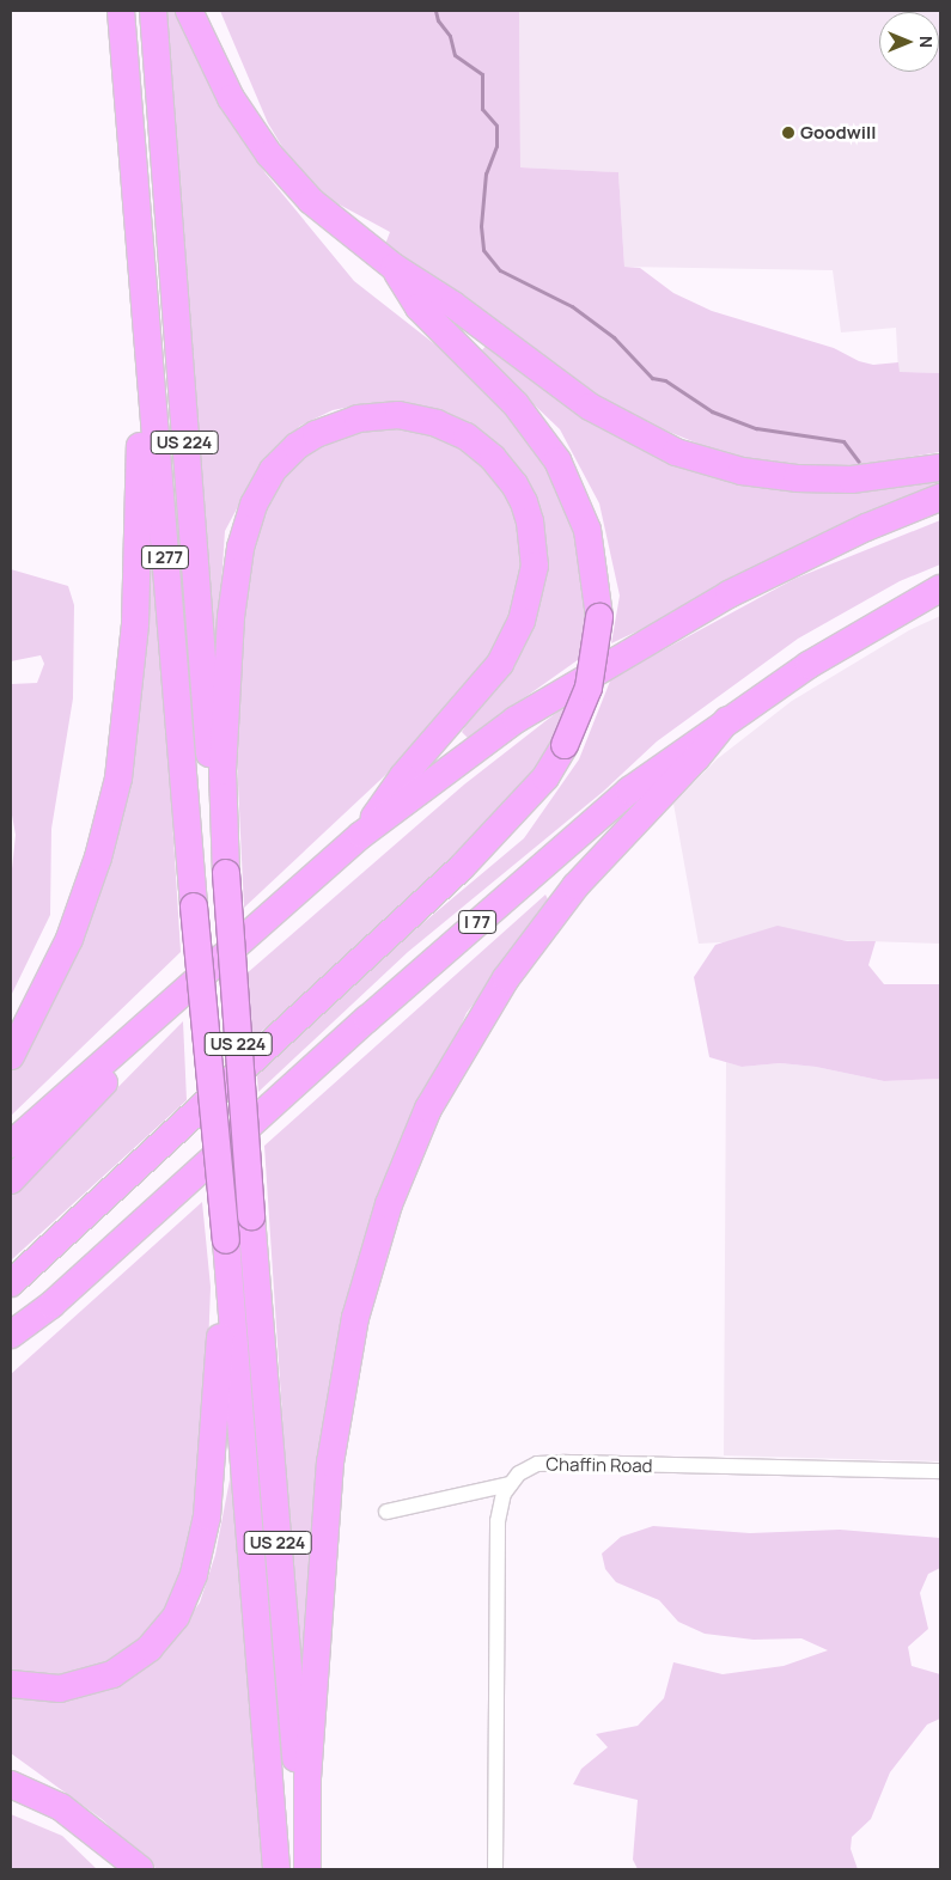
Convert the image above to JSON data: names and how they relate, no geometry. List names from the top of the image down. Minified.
{"streets":{"highway":["US 224","I 277","I 77"],"street":["Chaffin Road"]},"crossings":[["US 224","I 277"]],"places":["Goodwill"],"north":"right"}
